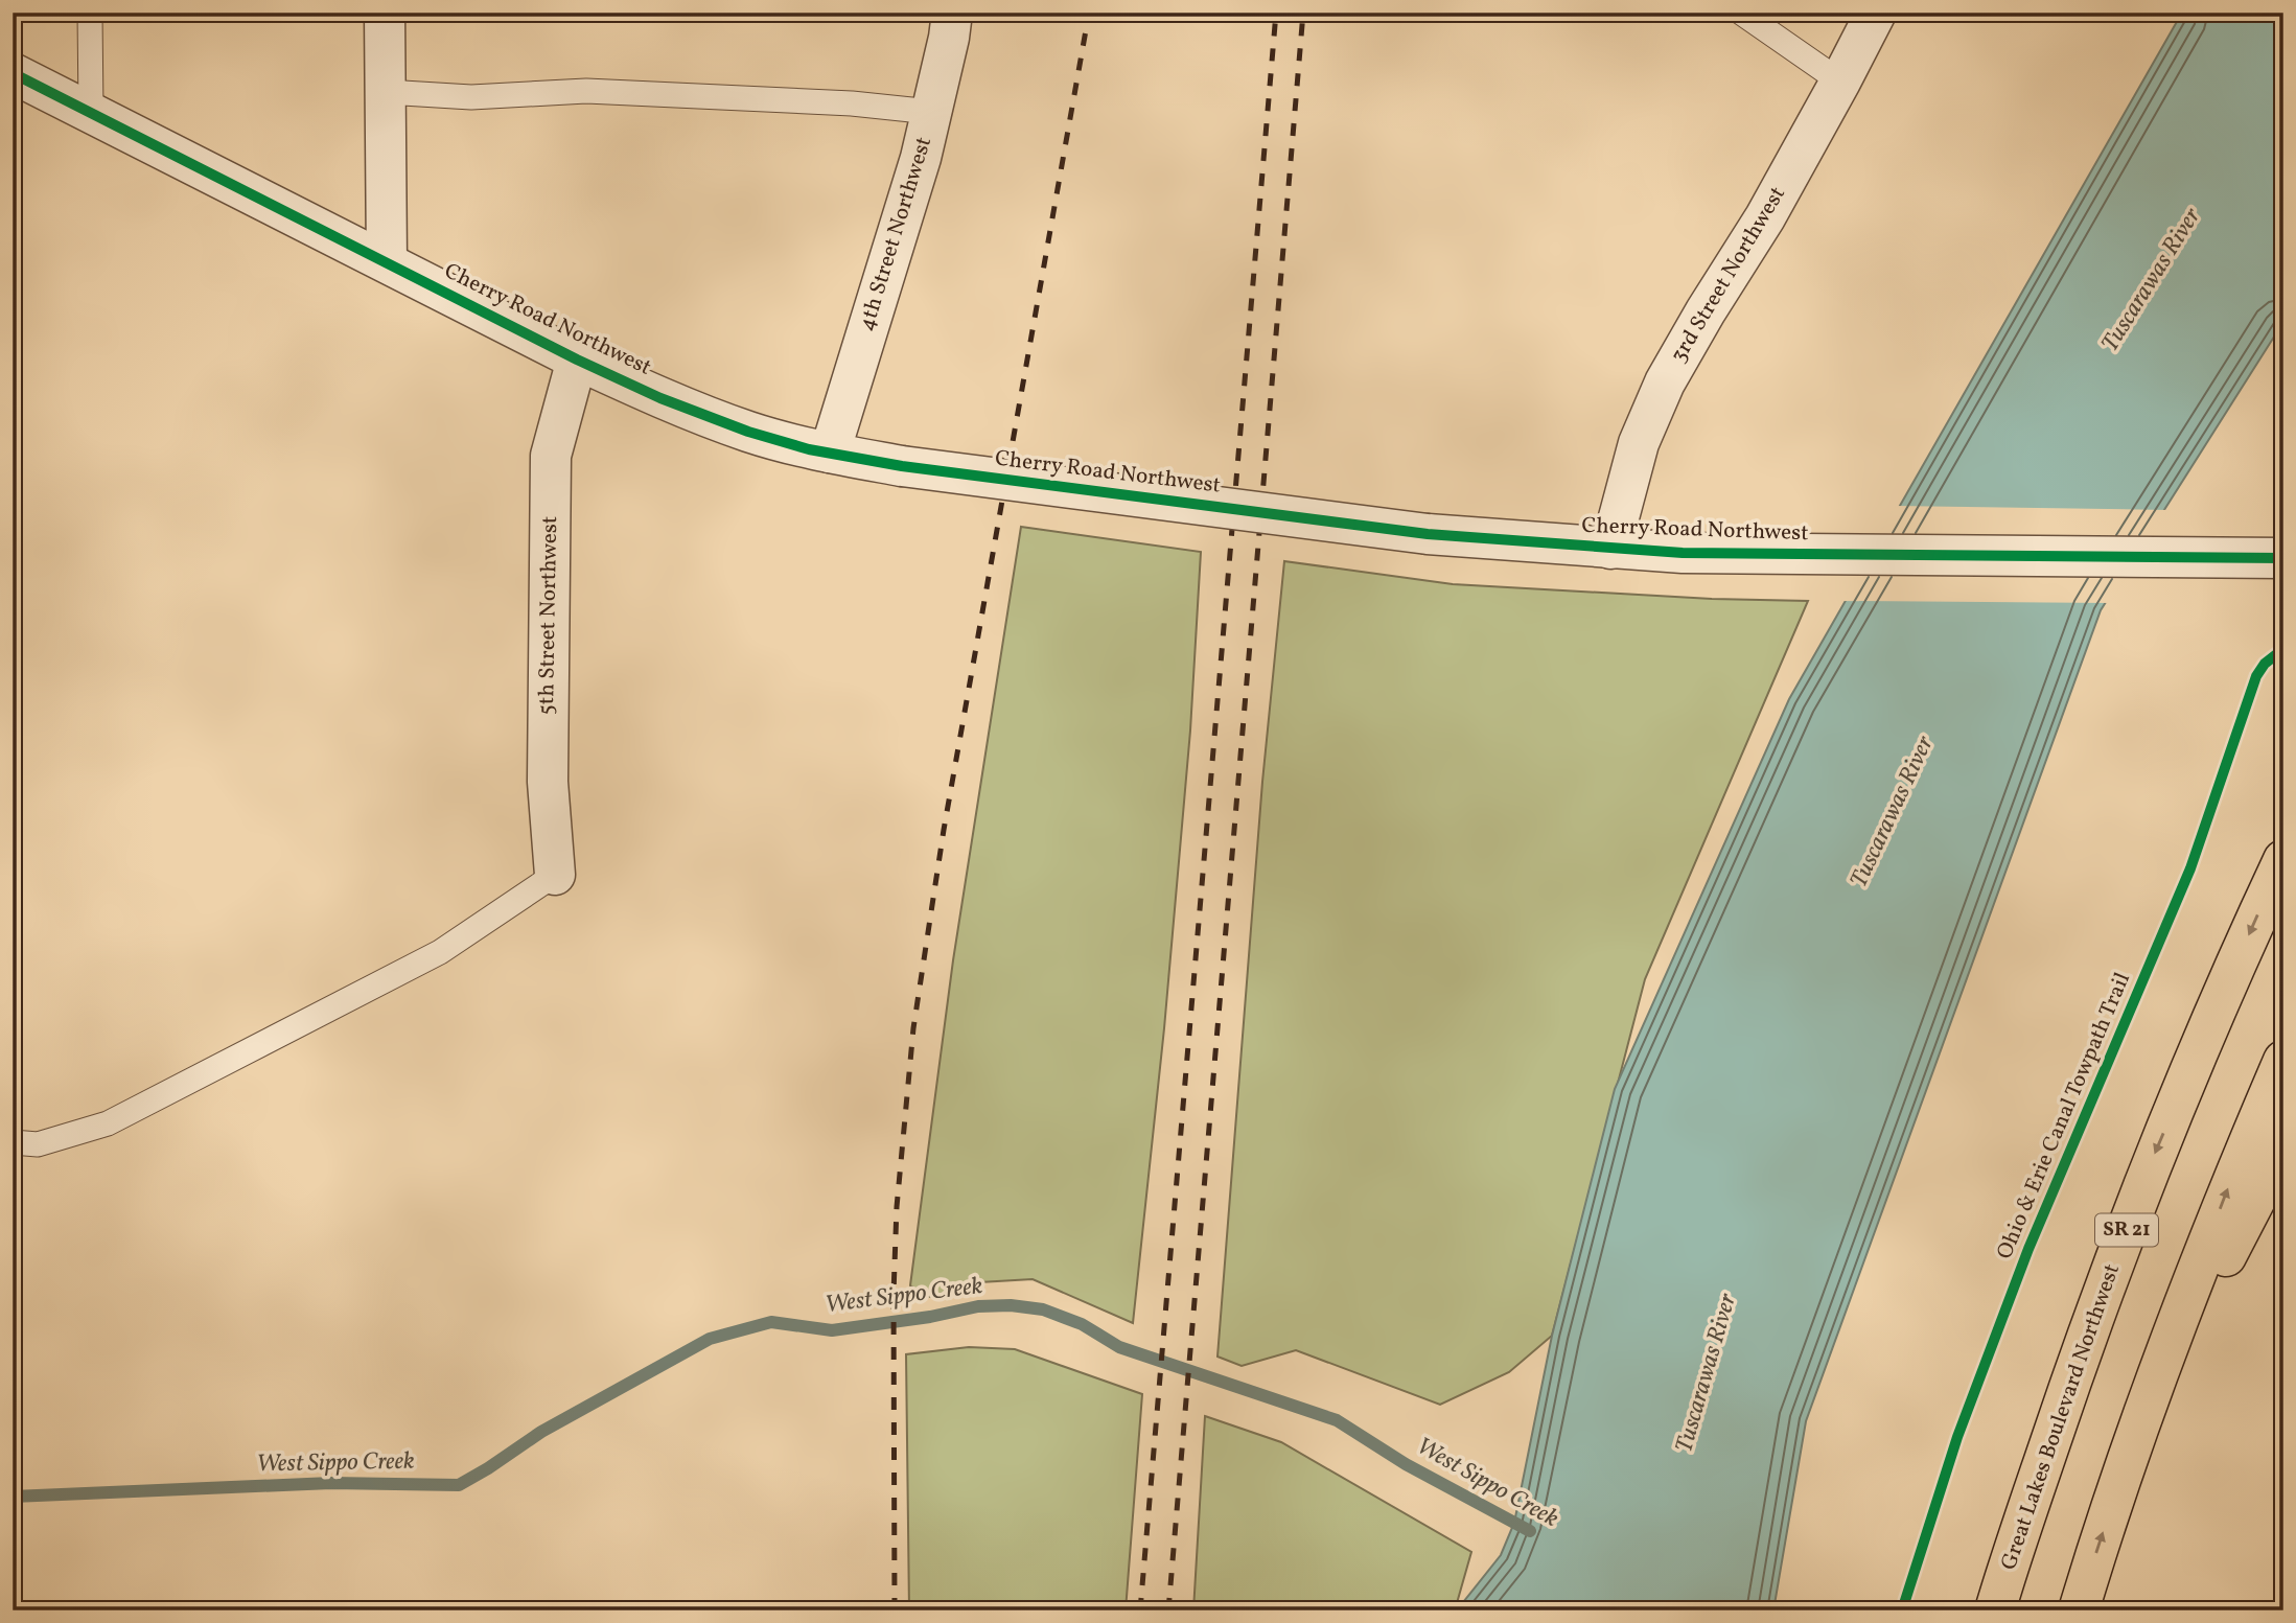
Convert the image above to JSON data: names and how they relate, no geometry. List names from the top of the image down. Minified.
{"streets":{"highway":["SR 21","Great Lakes Boulevard Northwest"],"street":["4th Street Northwest","3rd Street Northwest","Cherry Road Northwest","5th Street Northwest"],"cycle path":["Ohio & Erie Canal Towpath Trail"]},"crossings":[["4th Street Northwest","Cherry Road Northwest"],["3rd Street Northwest","Cherry Road Northwest"],["Cherry Road Northwest","5th Street Northwest"]],"water":["Tuscarawas River","West Sippo Creek"]}
